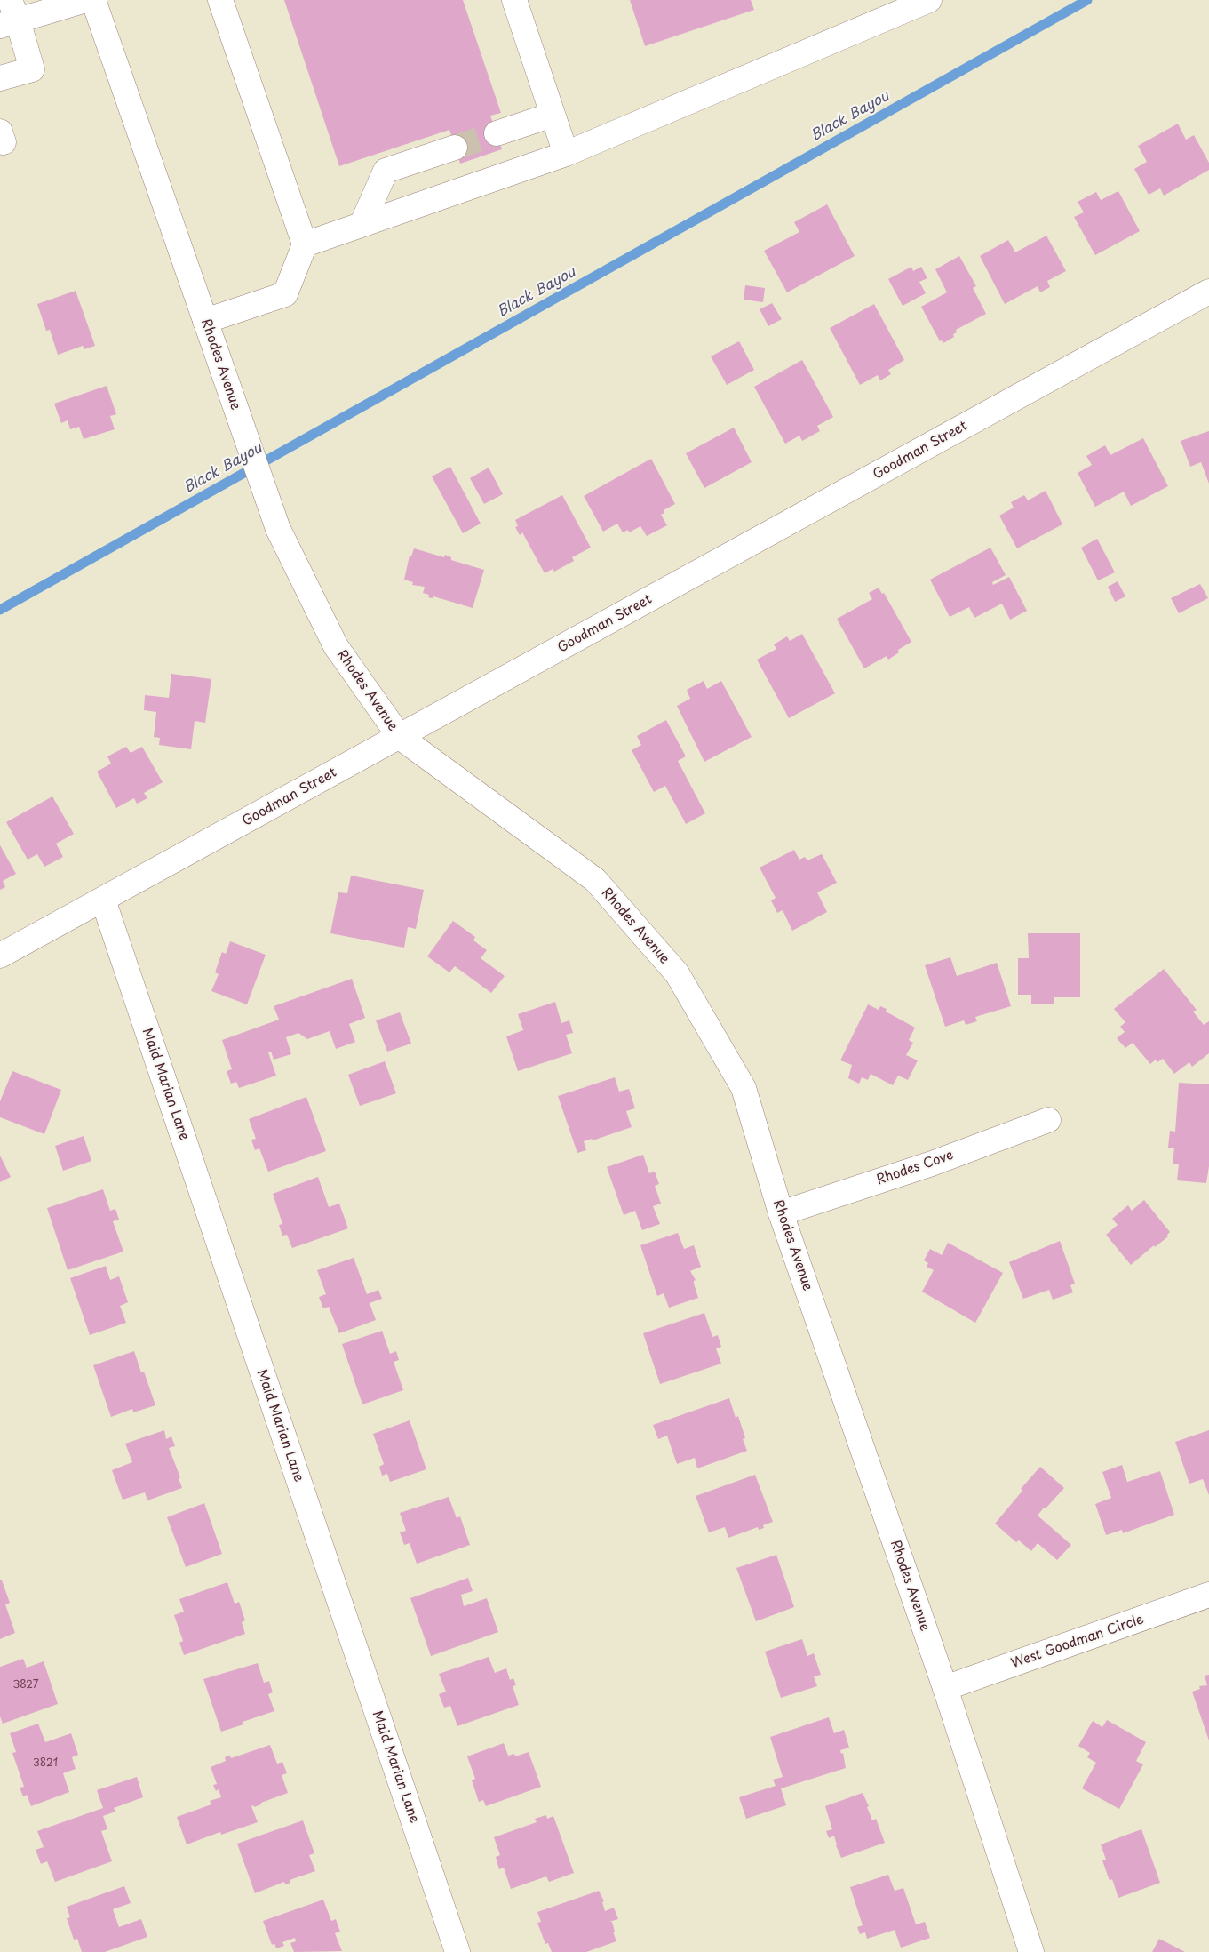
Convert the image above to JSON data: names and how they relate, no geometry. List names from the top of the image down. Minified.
{"streets":{"street":["Rhodes Avenue","Goodman Street","Maid Marian Lane","Rhodes Cove","West Goodman Circle"]},"crossings":[["Rhodes Avenue","Goodman Street"],["Rhodes Avenue","Rhodes Cove"],["Rhodes Avenue","West Goodman Circle"],["Goodman Street","Maid Marian Lane"]],"water":["Black Bayou"],"house_numbers":["3827","3821"]}
